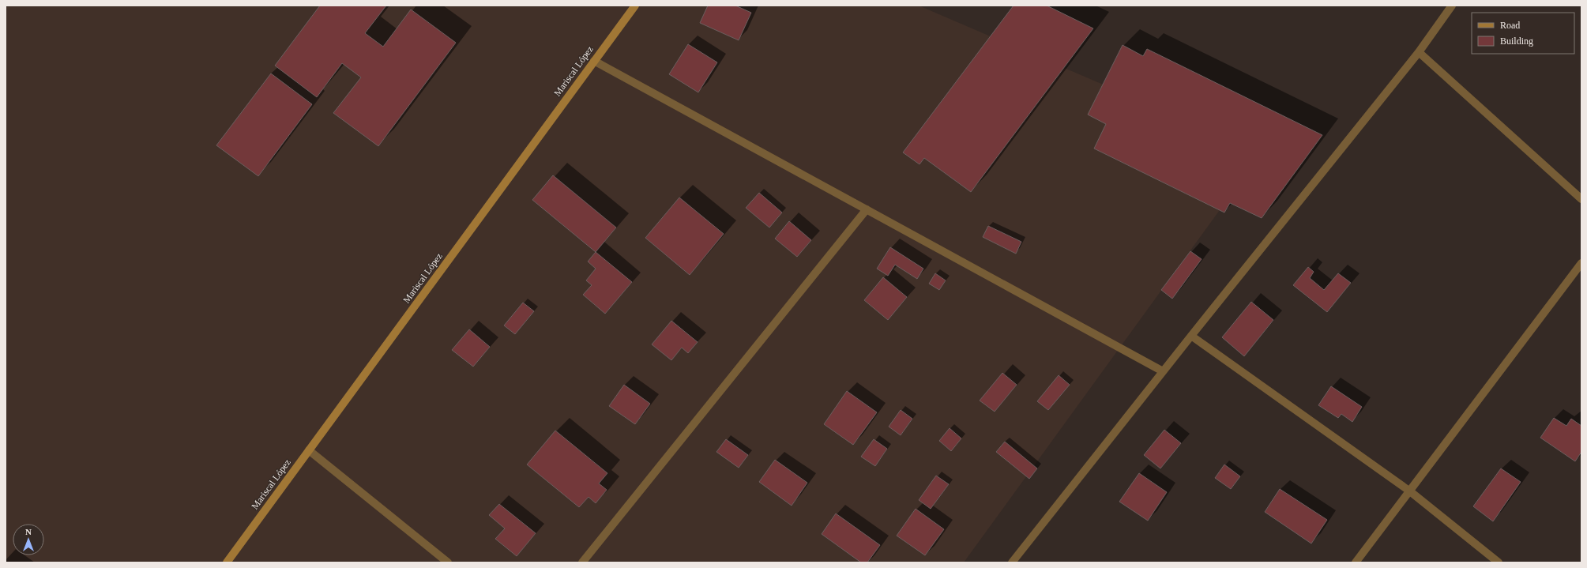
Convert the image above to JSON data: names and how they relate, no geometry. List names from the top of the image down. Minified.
{"streets":{"street":["Mariscal López"]},"legend":["Road","Building"],"north":"top"}
